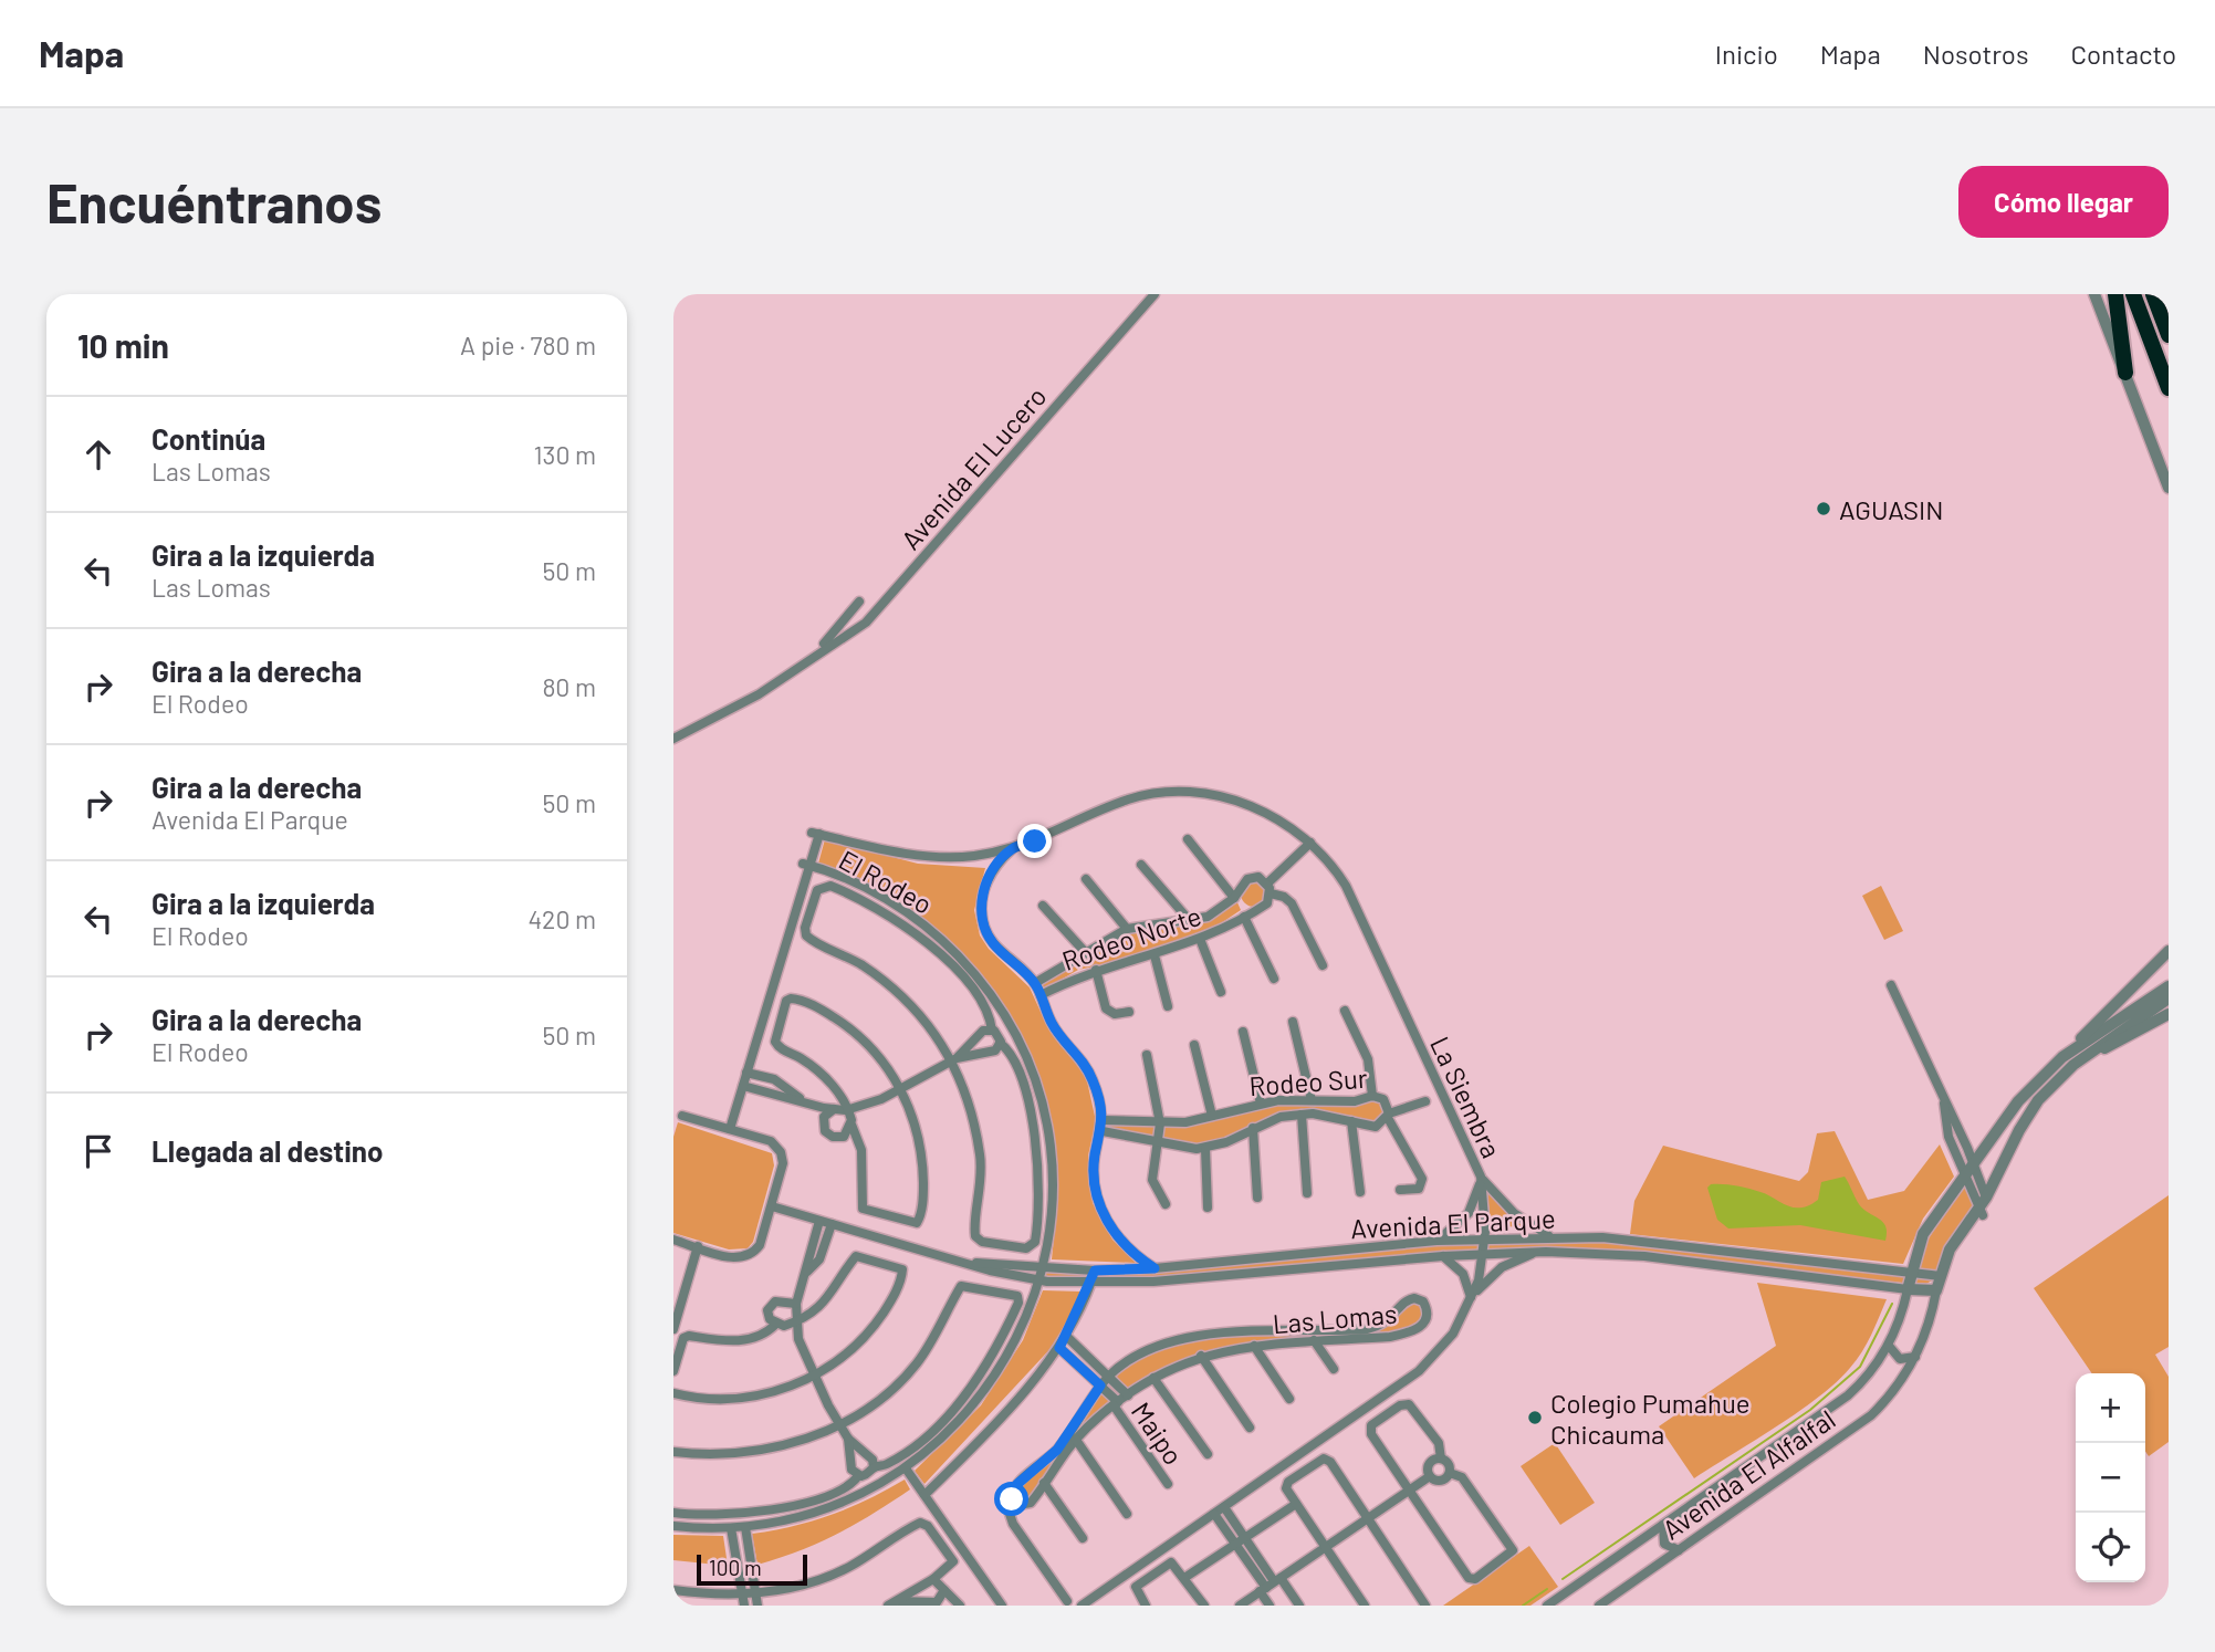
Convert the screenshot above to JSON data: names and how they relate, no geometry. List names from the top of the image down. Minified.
{"streets":{"street":["Avenida El Lucero","El Rodeo","Rodeo Norte","Rodeo Sur","La Siembra","Avenida El Parque","Las Lomas","Maipo","Avenida El Alfalfal"]},"crossings":[["El Rodeo","La Siembra"],["El Rodeo","Avenida El Parque"],["La Siembra","Avenida El Parque"],["Avenida El Parque","Avenida El Alfalfal"],["Las Lomas","Maipo"]],"places":["AGUASIN","Colegio Pumahue Chicauma"],"scale_bar":"100 m","page":{"header":"Mapa","nav":["Inicio","Mapa","Nosotros","Contacto"],"buttons":"Cómo llegar","title":"Encuéntranos","heading":["10 min","A pie · 780 m"],"list":[["Continúa","Las Lomas","130 m"],["Gira a la izquierda","Las Lomas","50 m"],["Gira a la derecha","El Rodeo","80 m"],["Gira a la derecha","Avenida El Parque","50 m"],["Gira a la izquierda","El Rodeo","420 m"],["Gira a la derecha","El Rodeo","50 m"],"Llegada al destino"],"map_buttons":["+","−"],"scale":"100 m"}}
